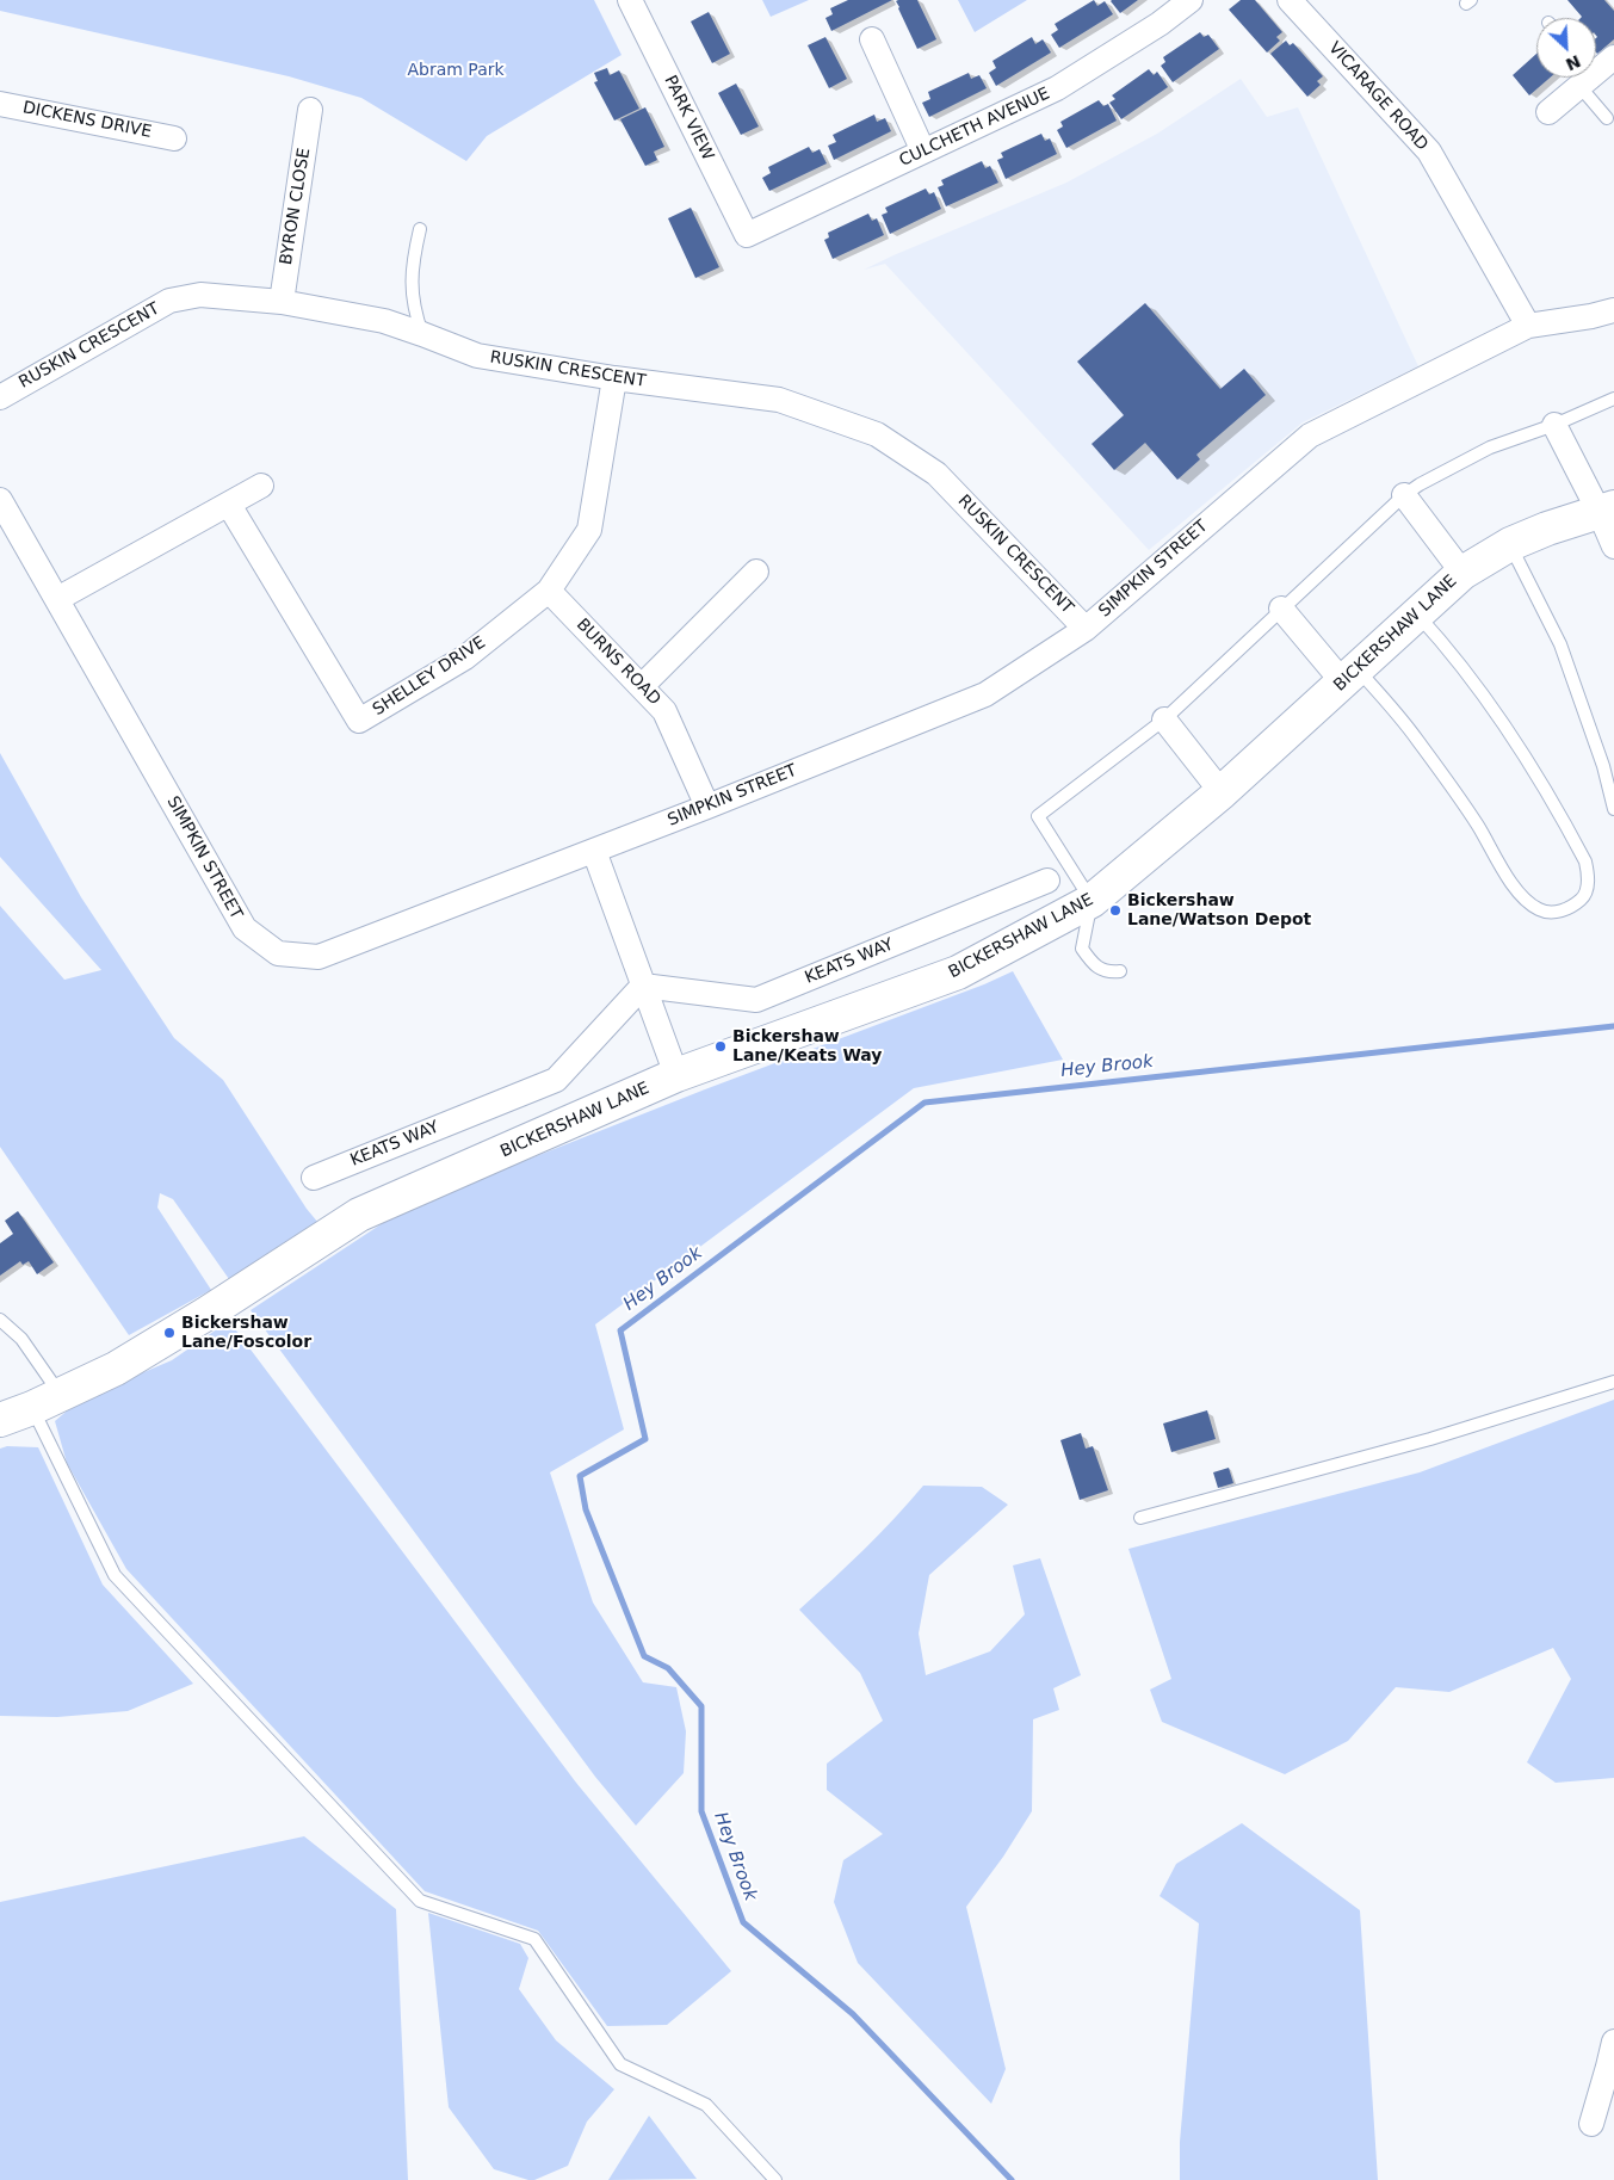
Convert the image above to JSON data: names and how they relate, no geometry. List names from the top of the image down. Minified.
{"streets":{"main road":["BICKERSHAW LANE"],"street":["VICARAGE ROAD","PARK VIEW","DICKENS DRIVE","CULCHETH AVENUE","BYRON CLOSE","RUSKIN CRESCENT","SIMPKIN STREET","BURNS ROAD","SHELLEY DRIVE","KEATS WAY"]},"crossings":[["VICARAGE ROAD","SIMPKIN STREET"],["PARK VIEW","CULCHETH AVENUE"],["BYRON CLOSE","RUSKIN CRESCENT"],["RUSKIN CRESCENT","SIMPKIN STREET"],["RUSKIN CRESCENT","SHELLEY DRIVE"],["SIMPKIN STREET","BURNS ROAD"],["BURNS ROAD","SHELLEY DRIVE"]],"water":["Hey Brook"],"parks":["Abram Park"],"places":["Bickershaw Lane/Watson Depot","Bickershaw Lane/Keats Way","Bickershaw Lane/Foscolor"],"north":"bottom right"}
